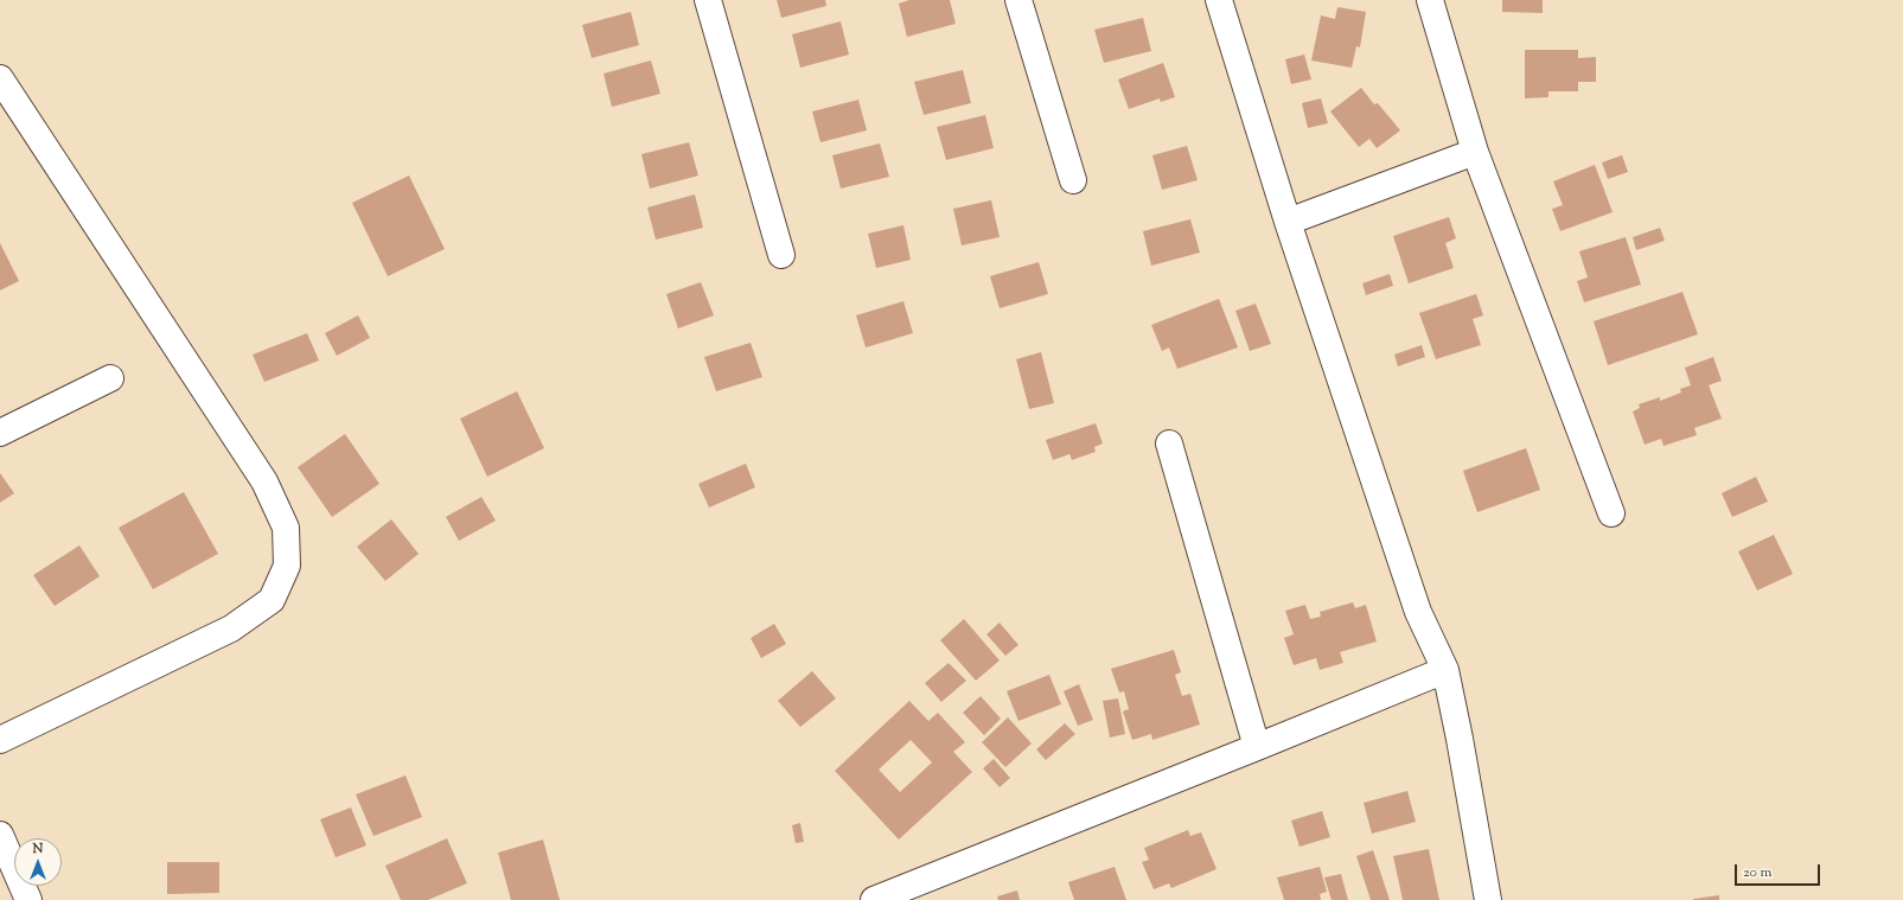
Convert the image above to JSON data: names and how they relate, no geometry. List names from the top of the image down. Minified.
{"scale_bar":"20 m","north":"top"}
